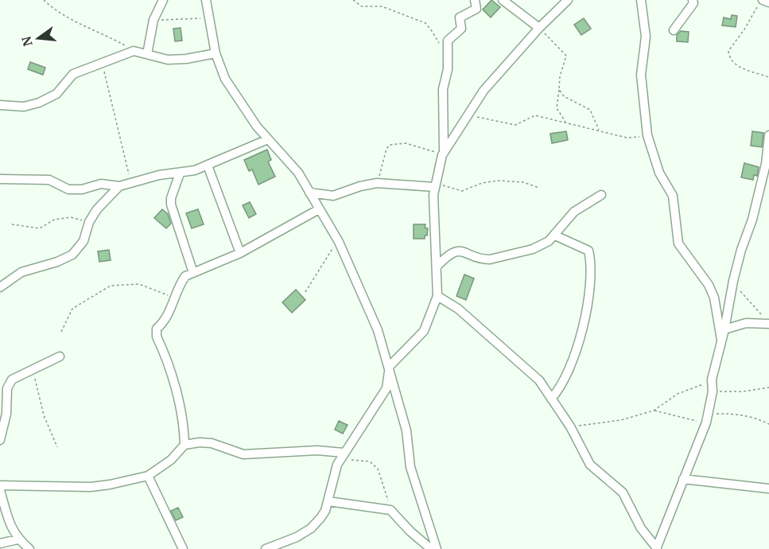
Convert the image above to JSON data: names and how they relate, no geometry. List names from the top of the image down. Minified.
{"north":"left"}
